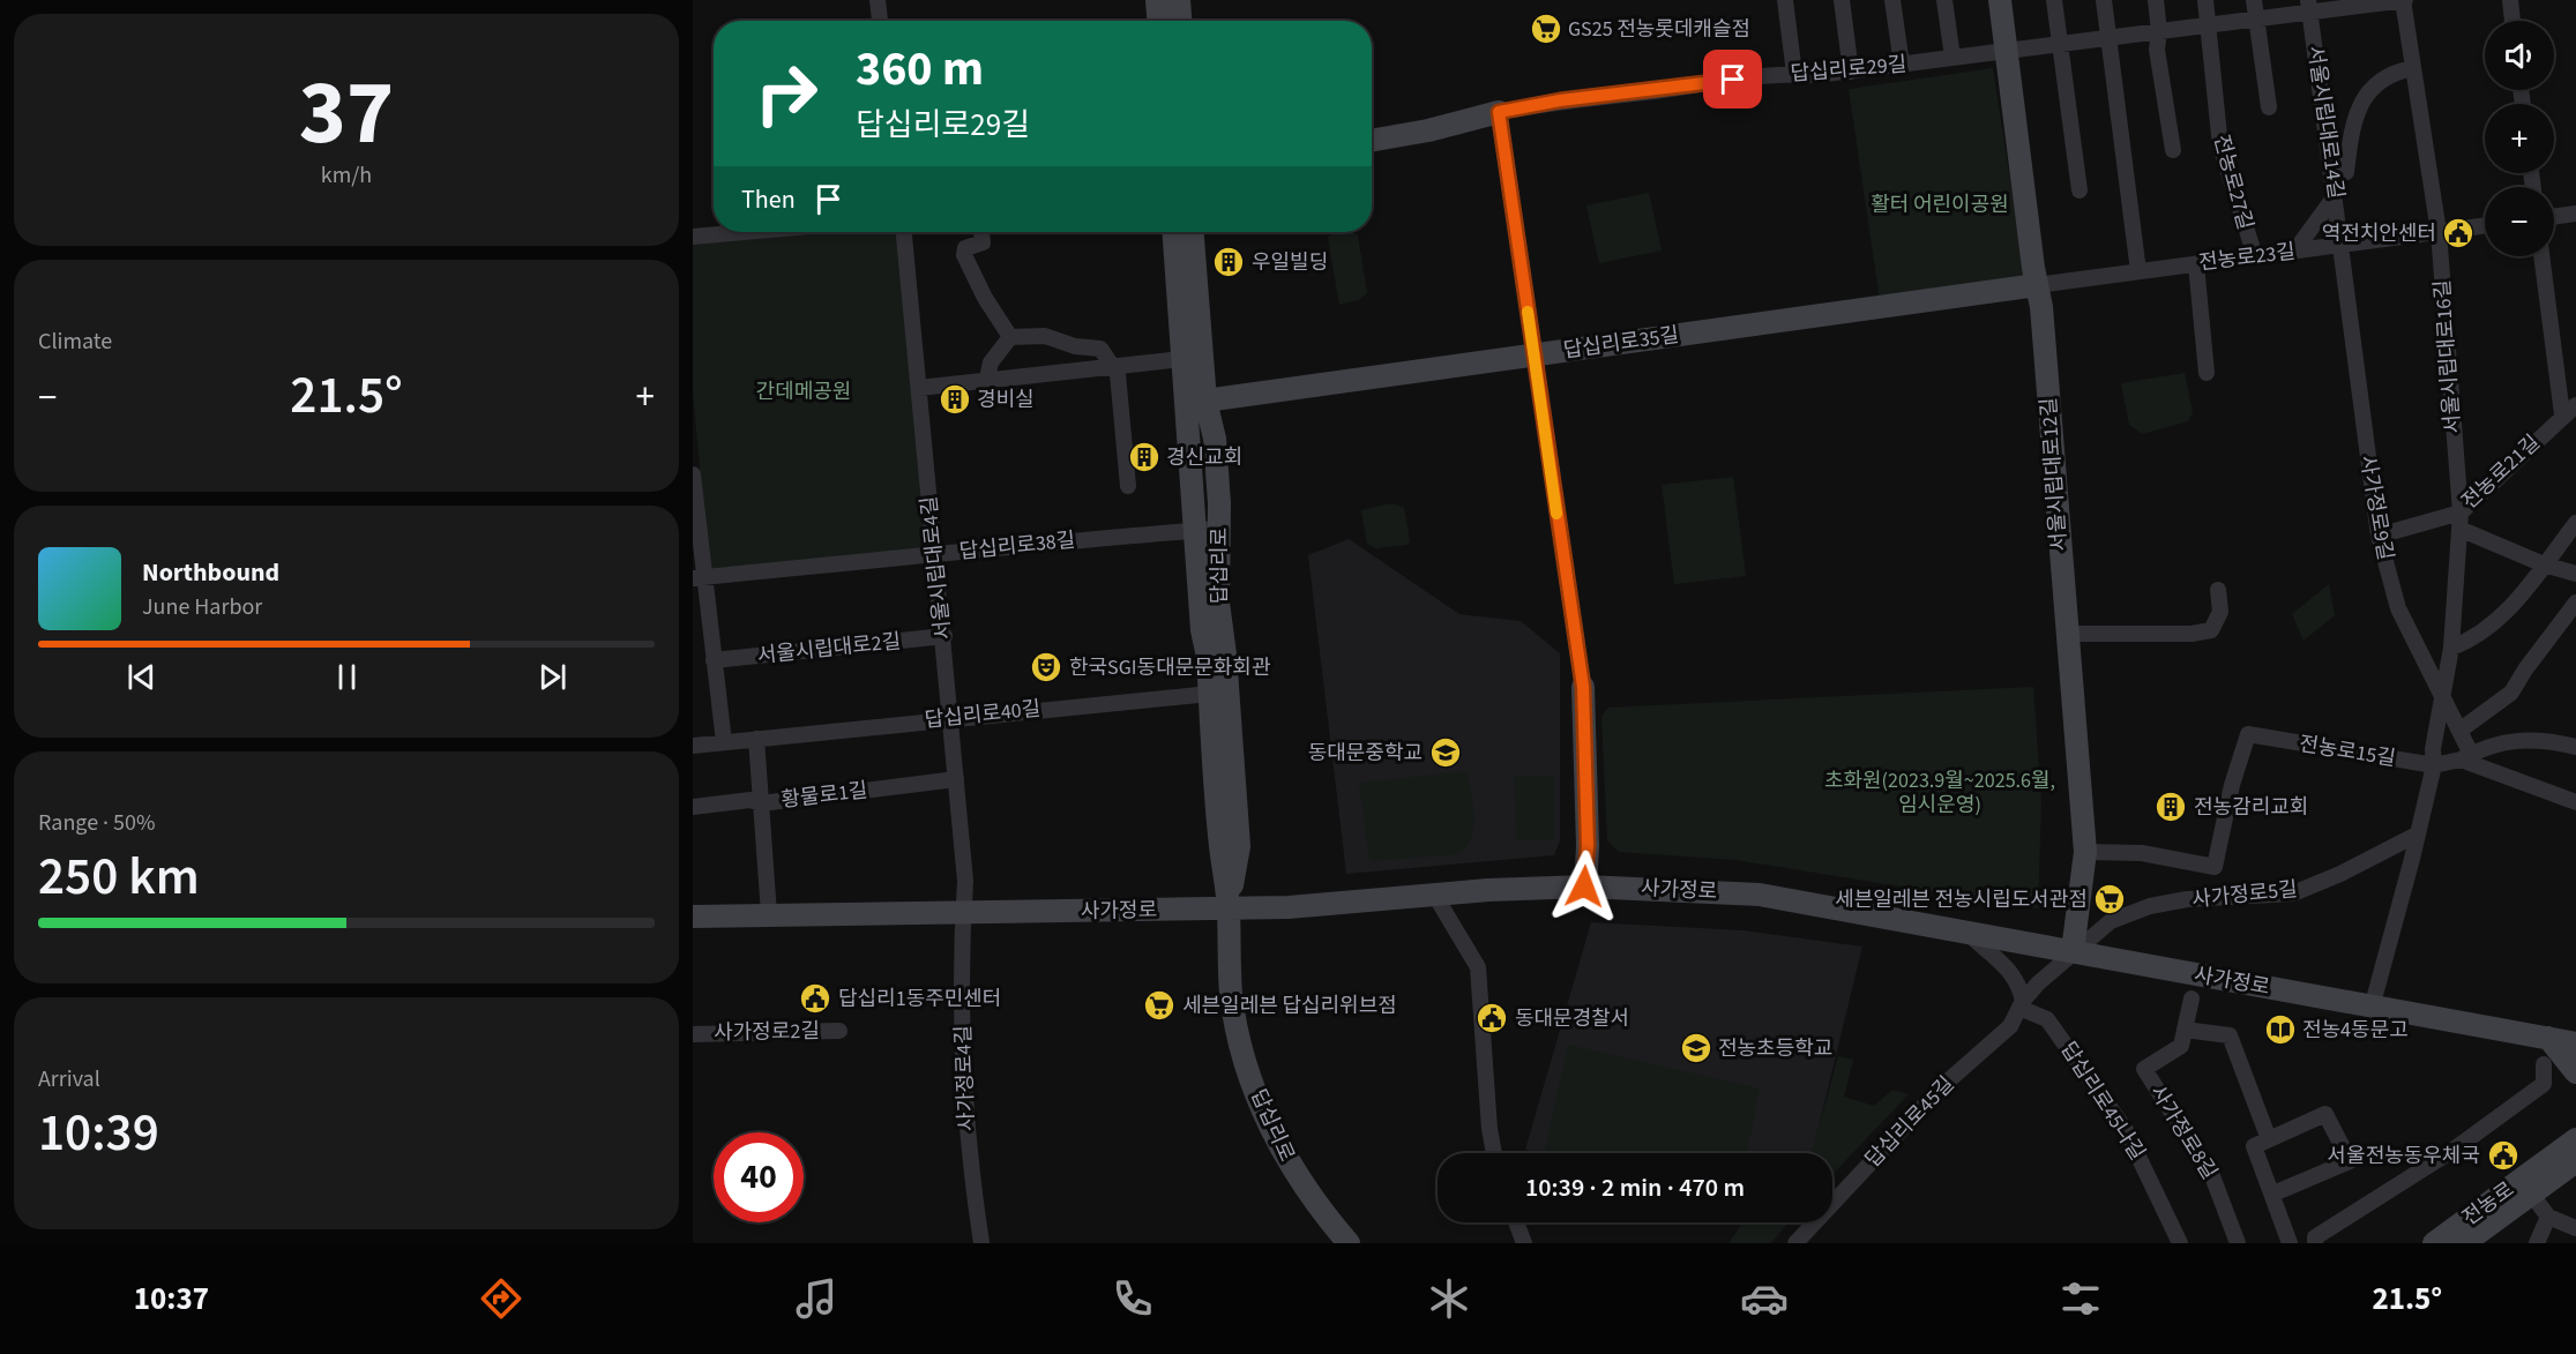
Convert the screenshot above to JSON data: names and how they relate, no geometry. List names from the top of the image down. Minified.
{"streets":{"main road":["답십리로29길","답십리로35길","서울시립대로12길","답십리로","사가정로","전농로"],"street":["서울시립대로14길","전농로27길","전농로23길","서울시립대로16길","전농로21길","사가정로9길","답십리로38길","서울시립대로4길","서울시립대로2길","답십리로40길","전농로15길","황물로1길","사가정로5길","사가정로2길","사가정로4길","답십리로45나길","답십리로45길","사가정로8길"]},"crossings":[["답십리로29길","서울시립대로12길"],["서울시립대로14길","전농로23길"],["서울시립대로14길","사가정로9길"],["전농로27길","전농로23길"],["전농로23길","답십리로35길"],["전농로23길","서울시립대로16길"],["전농로23길","서울시립대로12길"],["전농로23길","사가정로9길"],["답십리로35길","서울시립대로12길"],["답십리로35길","답십리로"],["서울시립대로16길","전농로21길"],["서울시립대로16길","사가정로9길"],["서울시립대로16길","전농로15길"],["전농로21길","사가정로9길"],["서울시립대로12길","전농로15길"],["서울시립대로12길","사가정로"],["서울시립대로12길","사가정로5길"],["서울시립대로12길","답십리로45길"],["사가정로9길","전농로15길"],["답십리로38길","답십리로"],["답십리로38길","서울시립대로4길"],["답십리로","답십리로40길"],["답십리로","사가정로"],["서울시립대로4길","서울시립대로2길"],["서울시립대로4길","답십리로40길"],["서울시립대로4길","황물로1길"],["서울시립대로4길","사가정로"],["서울시립대로4길","사가정로4길"],["사가정로","사가정로5길"],["사가정로","사가정로4길"],["사가정로","답십리로45길"],["사가정로5길","답십리로45길"],["답십리로45나길","답십리로45길"]],"parks":["활터 어린이공원","간데메공원","초화원(2023.9월~2025.6월, 임시운영)"],"places":{"supermarket":["GS25 전농롯데캐슬점","세븐일레븐 전농시립도서관점","세븐일레븐 답십리위브점"],"public building":["역전치안센터","답십리1동주민센터","동대문경찰서","서울전농동우체국"],"building":["우일빌딩","경비실","경신교회","전농감리교회"],"theatre":["한국SGI동대문문화회관"],"school or university":["동대문중학교","전농초등학교"],"library":["전농4동문고"]},"page":{"tile":[["37","km/h"],"Climate",["Range · 50%","250 km"],["Arrival","10:39"]],"map_buttons":["+","−"],"turn":["360 m","답십리로29길"],"then":"Then","heat":["−","21.5°","+"],"song":["Northbound","June Harbor"],"limit":"40","trip":"10:39 · 2 min · 470 m","tabs":["10:37","21.5°"]}}
